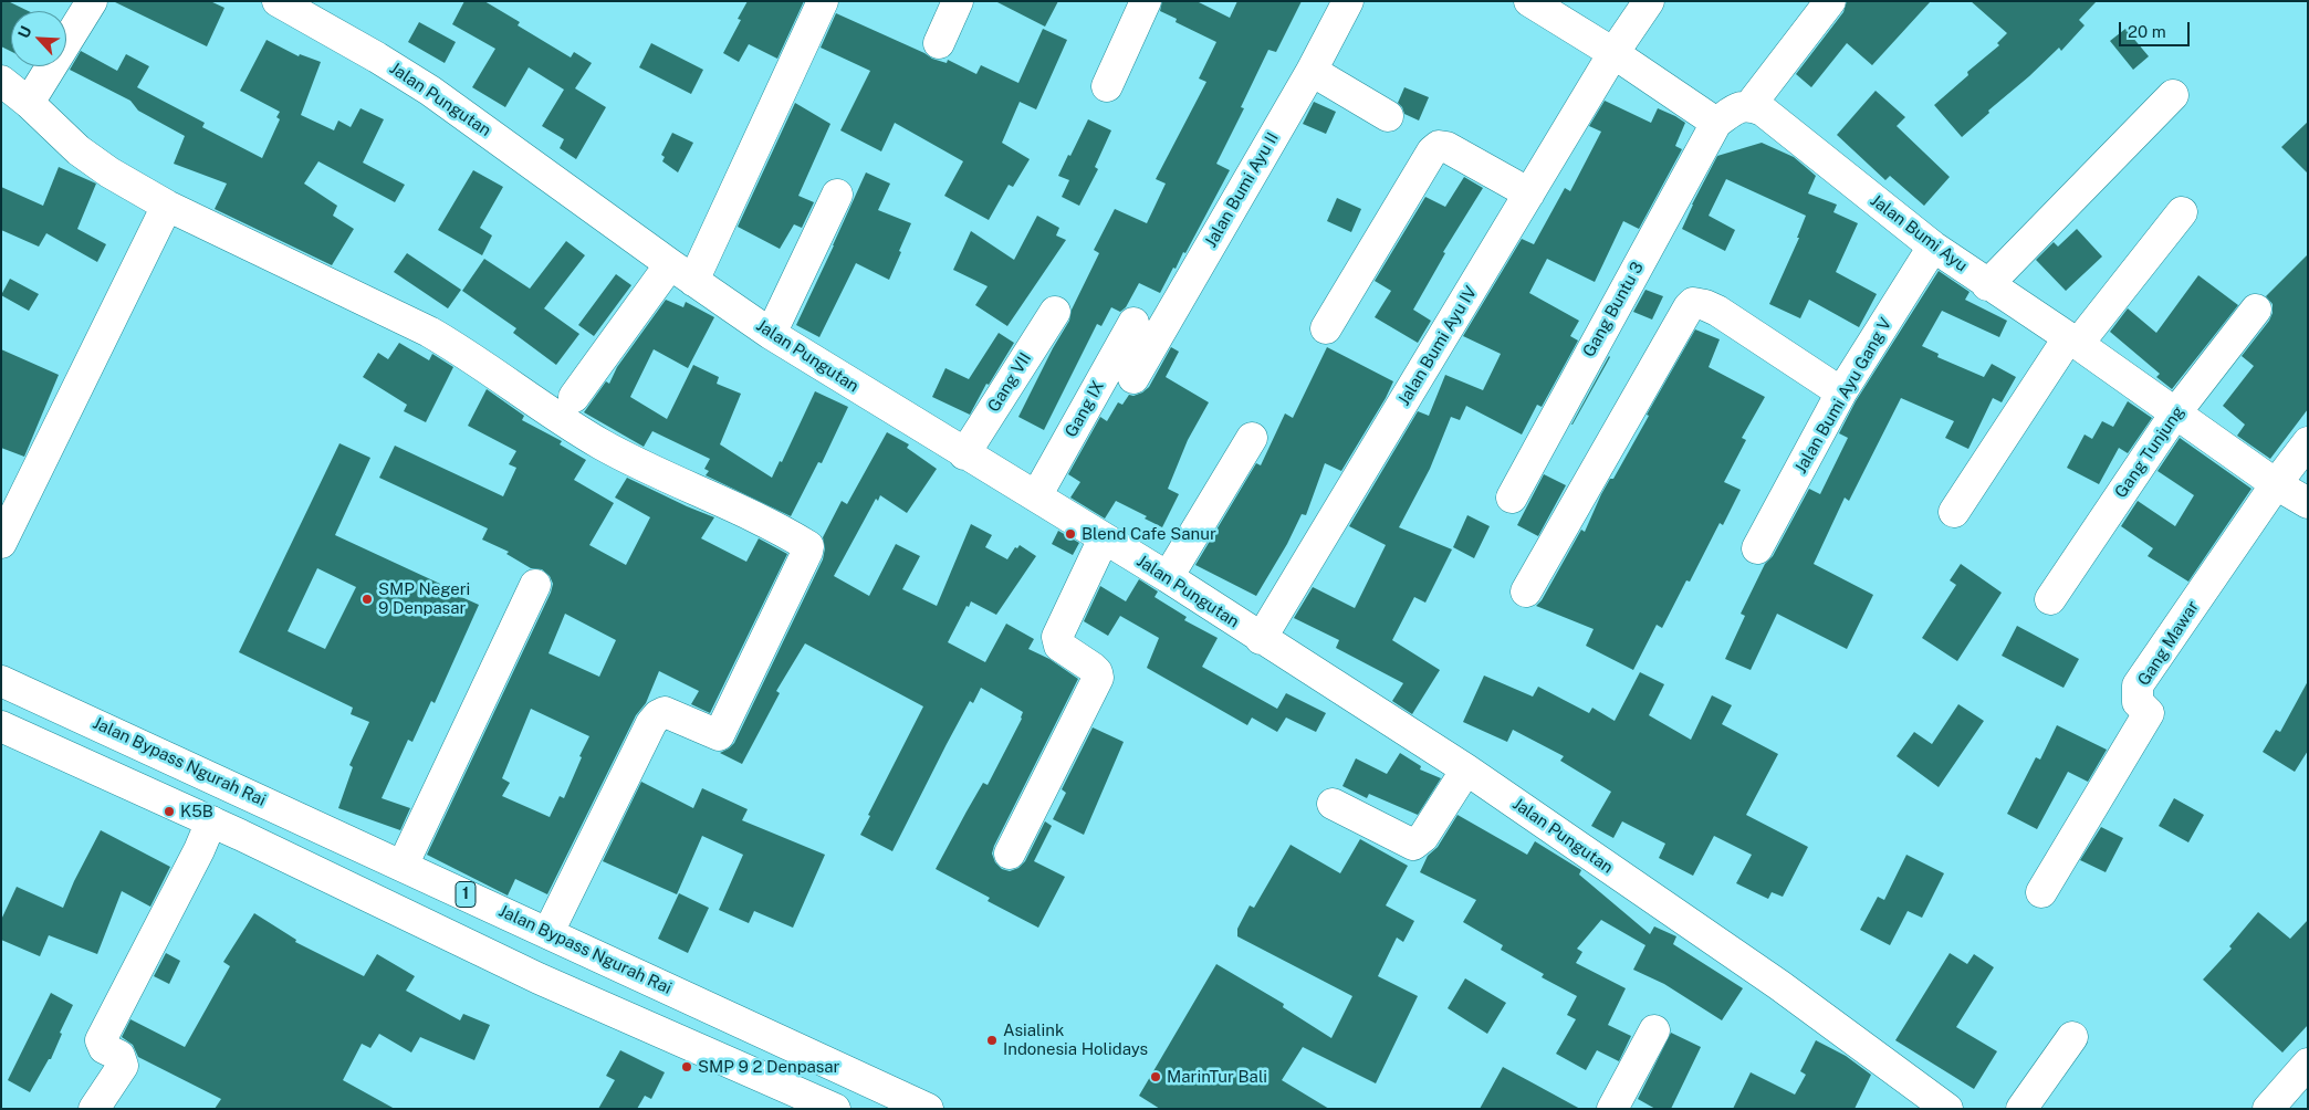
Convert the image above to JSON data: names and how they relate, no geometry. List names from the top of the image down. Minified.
{"streets":{"main road":["Jalan Pungutan","Jalan Bumi Ayu II","Jalan Bumi Ayu","Gang Buntu 3","Jalan Bumi Ayu IV","Gang VII","Jalan Bumi Ayu Gang V","Gang IX","Gang Tunjung","Gang Mawar","Jalan Bypass Ngurah Rai","1"]},"crossings":[["Jalan Pungutan","Jalan Bumi Ayu IV"],["Jalan Pungutan","Gang VII"],["Jalan Pungutan","Gang IX"],["Jalan Bumi Ayu","Jalan Bumi Ayu Gang V"],["Jalan Bumi Ayu","Gang Tunjung"],["Jalan Bumi Ayu","Gang Mawar"]],"places":["Blend Cafe Sanur","SMP Negeri 9 Denpasar","K5B","Asialink Indonesia Holidays","SMP 9 2 Denpasar","MarinTur Bali"],"scale_bar":"20 m","north":"top left"}
